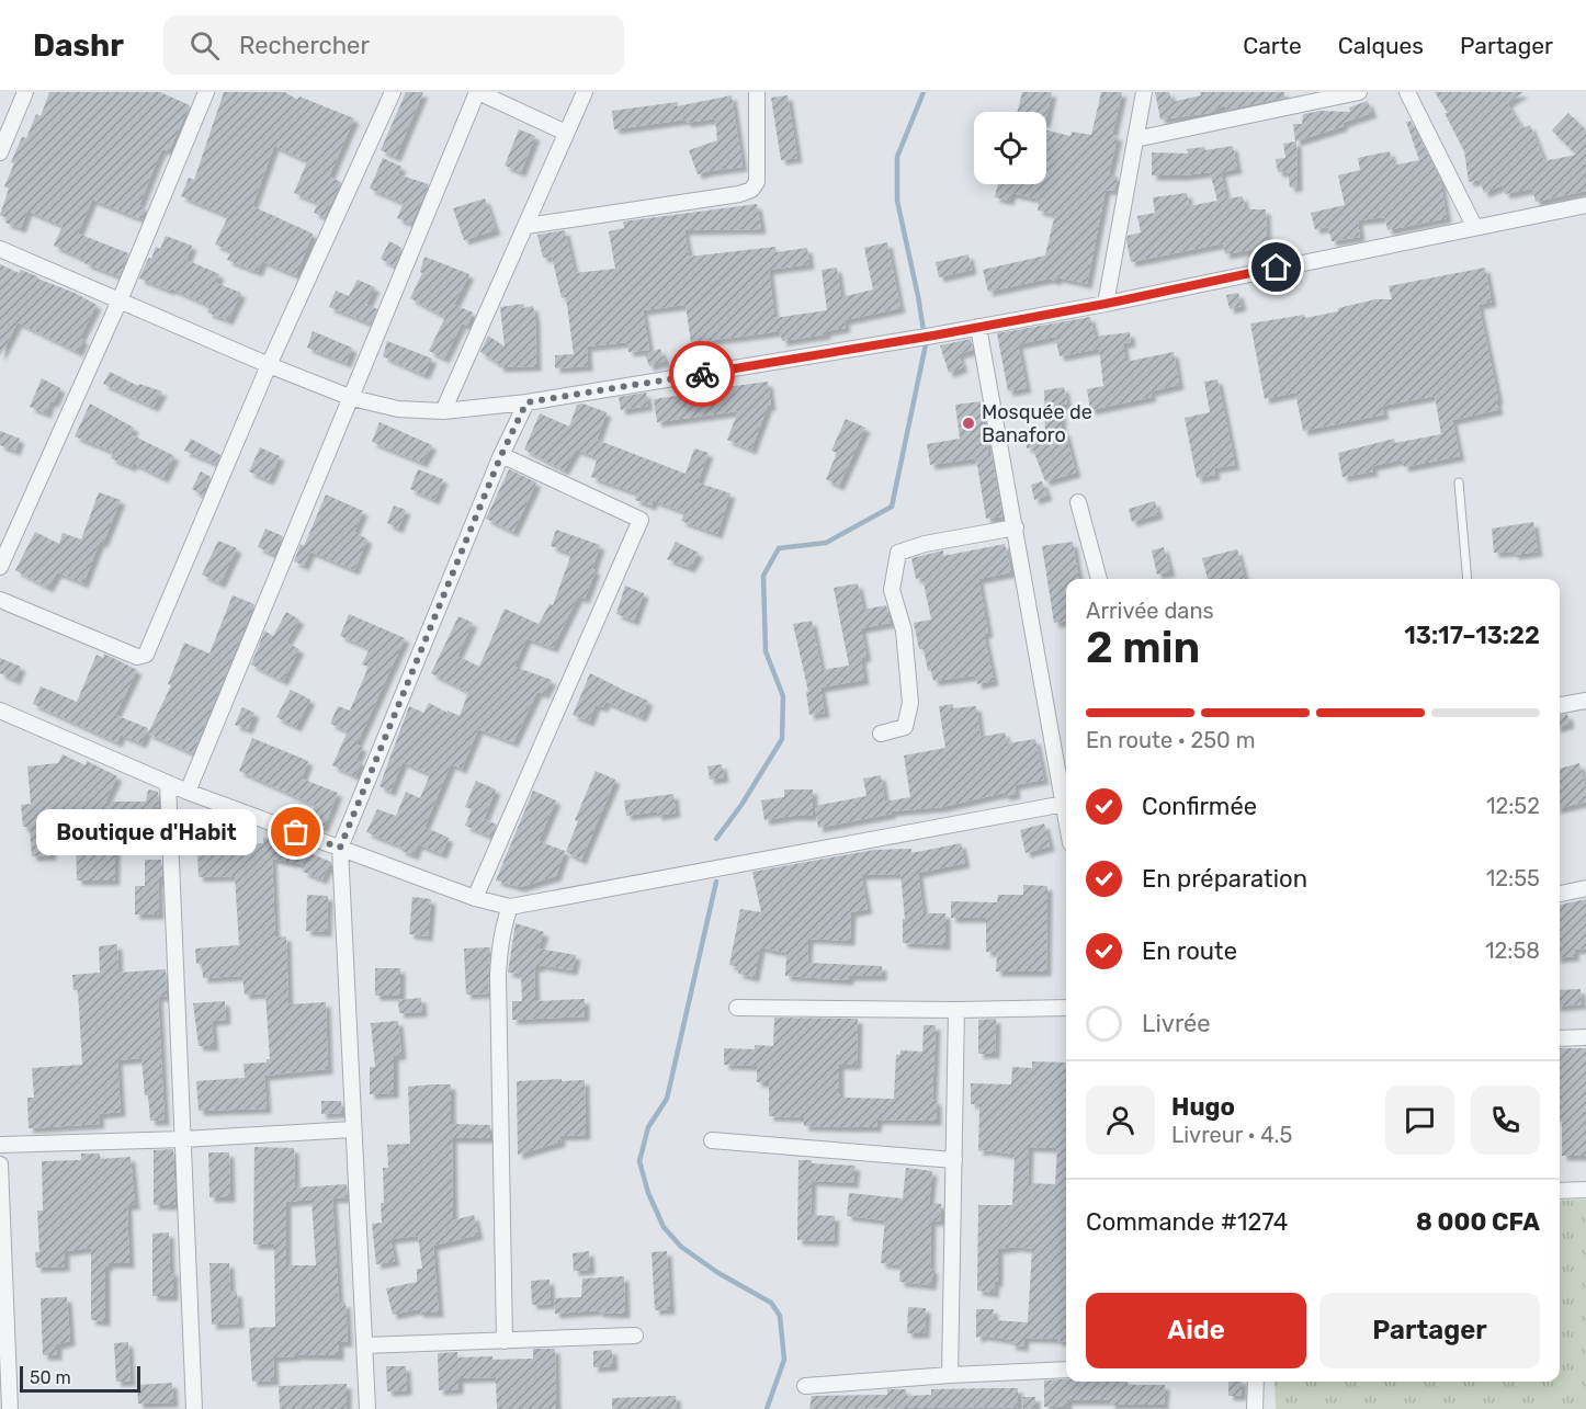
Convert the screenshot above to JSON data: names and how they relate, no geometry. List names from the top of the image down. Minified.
{"places":["Mosquée de Banaforo","Boutique d'Habit"],"scale_bar":"50 m","page":{"header":"Dashr","search":"Rechercher","nav":["Carte","Calques","Partager"],"heading":["2 min","Arrivée dans","13:17–13:22"],"panel":["Hugo","Livreur · 4.5","Commande #1274","8 000 CFA"],"bar":"En route · 250 m","list":[["Confirmée","12:52"],["En préparation","12:55"],["En route","12:58"],"Livrée"],"bubble":"Boutique d'Habit","buttons":["Aide","Partager"],"scale":"50 m"}}
